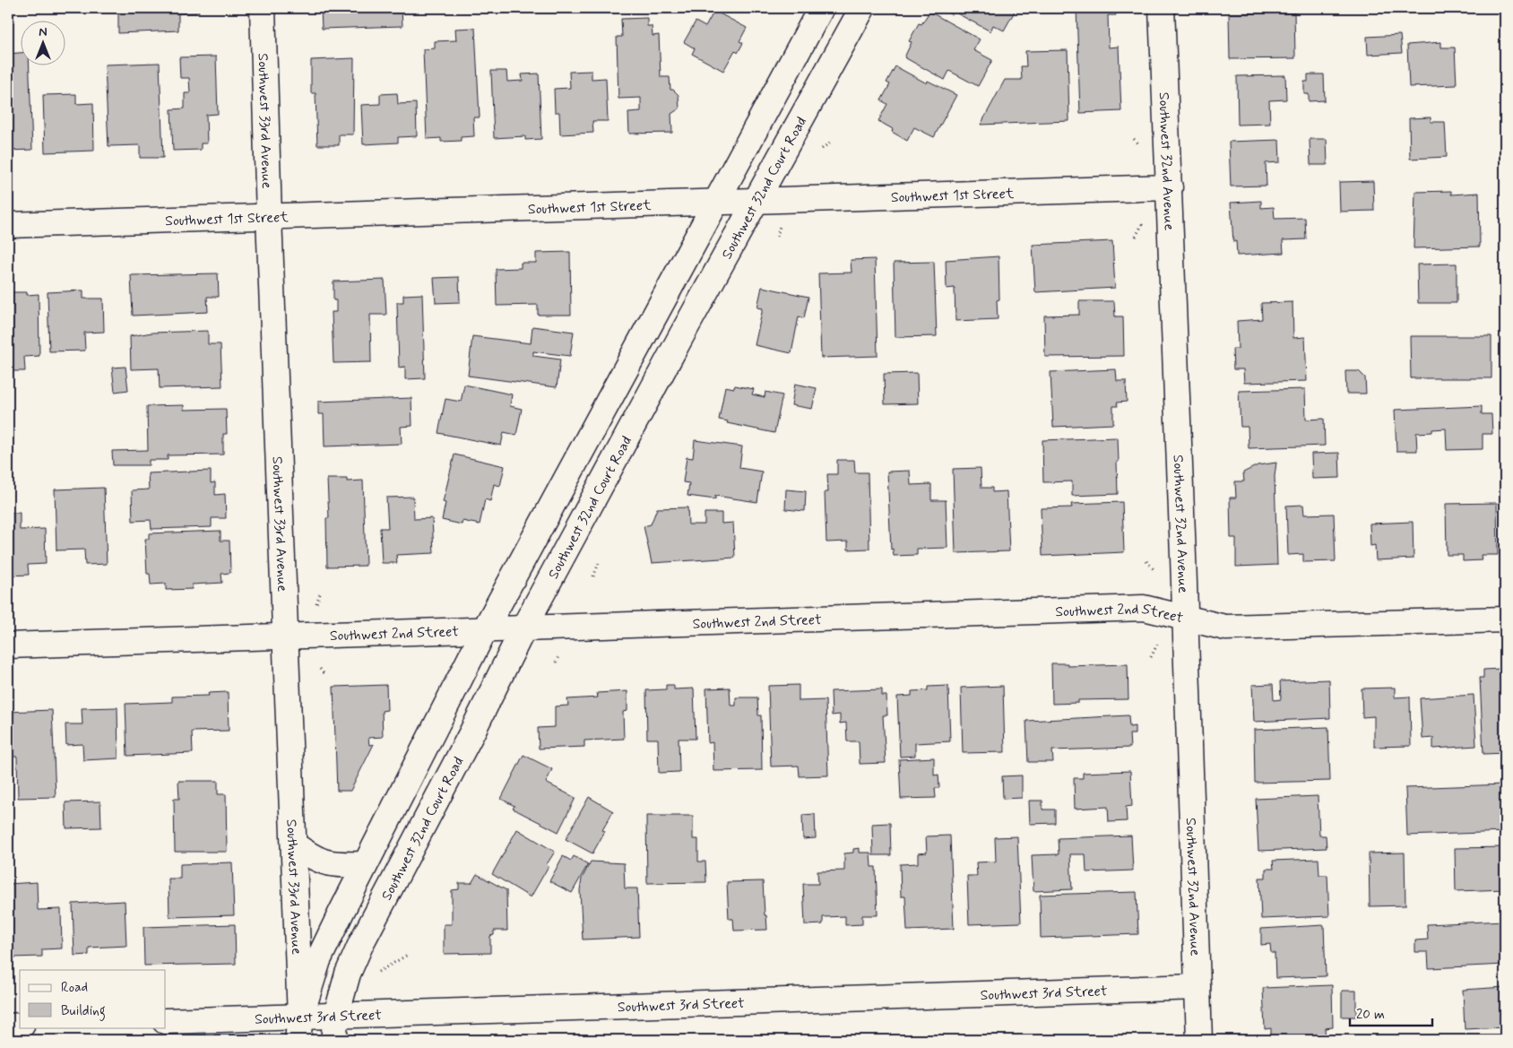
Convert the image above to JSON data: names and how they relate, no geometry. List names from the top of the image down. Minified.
{"streets":{"street":["Southwest 33rd Avenue","Southwest 32nd Avenue","Southwest 32nd Court Road","Southwest 1st Street","Southwest 2nd Street","Southwest 3rd Street"]},"crossings":[["Southwest 33rd Avenue","Southwest 1st Street"],["Southwest 33rd Avenue","Southwest 2nd Street"],["Southwest 33rd Avenue","Southwest 3rd Street"],["Southwest 32nd Avenue","Southwest 1st Street"],["Southwest 32nd Avenue","Southwest 2nd Street"],["Southwest 32nd Avenue","Southwest 3rd Street"],["Southwest 32nd Court Road","Southwest 1st Street"],["Southwest 32nd Court Road","Southwest 2nd Street"],["Southwest 32nd Court Road","Southwest 3rd Street"]],"legend":["Road","Building"],"scale_bar":"20 m","north":"top"}
